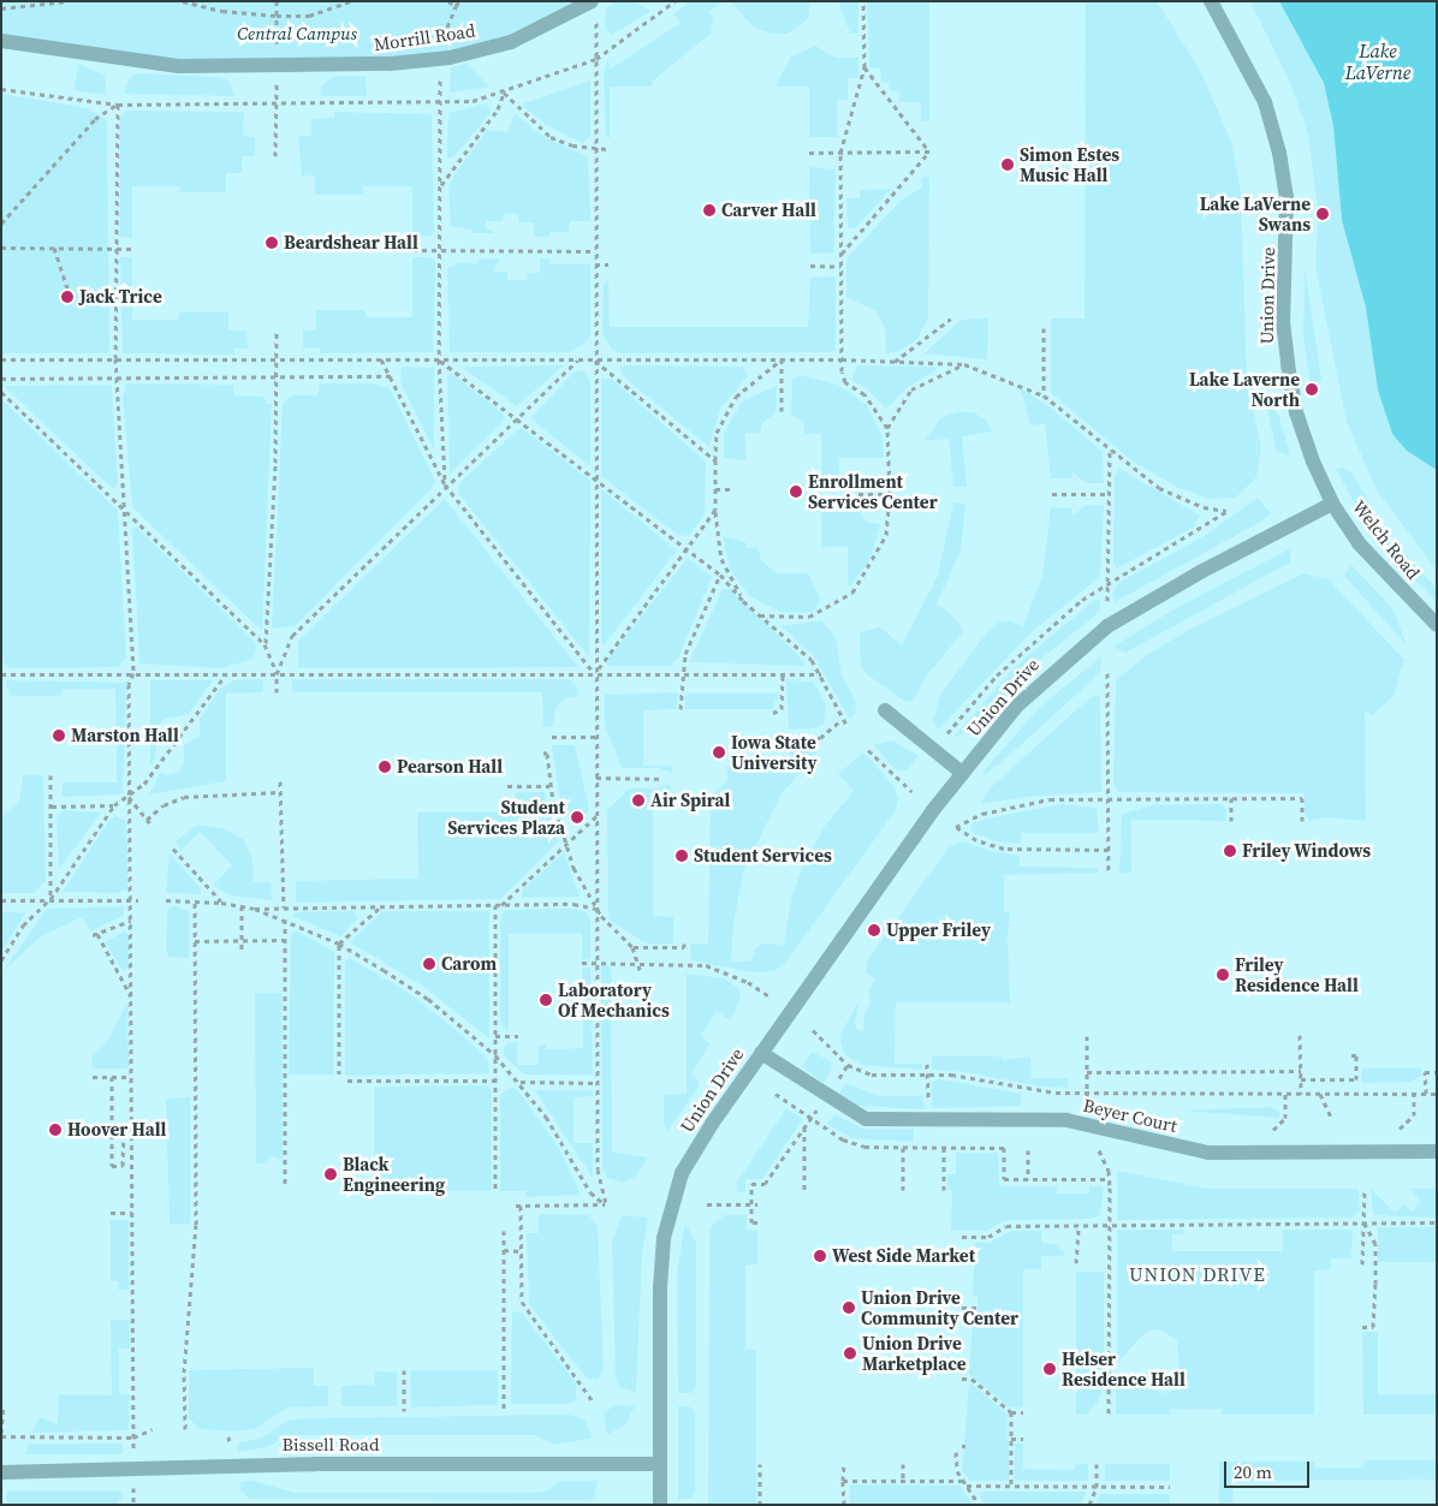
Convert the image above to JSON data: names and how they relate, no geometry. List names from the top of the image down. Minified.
{"streets":{"street":["Morrill Road","Union Drive","Welch Road","Beyer Court","Bissell Road"]},"crossings":[["Union Drive","Welch Road"],["Union Drive","Beyer Court"],["Union Drive","Bissell Road"]],"districts":["UNION DRIVE"],"water":["Lake LaVerne"],"parks":["Central Campus"],"places":["Simon Estes Music Hall","Carver Hall","Lake LaVerne Swans","Beardshear Hall","Jack Trice","Lake Laverne North","Enrollment Services Center","Marston Hall","Iowa State University","Pearson Hall","Air Spiral","Student Services Plaza","Friley Windows","Student Services","Upper Friley","Carom","Friley Residence Hall","Laboratory Of Mechanics","Hoover Hall","Black Engineering","West Side Market","Union Drive Community Center","Union Drive Marketplace","Helser Residence Hall"],"scale_bar":"20 m"}
